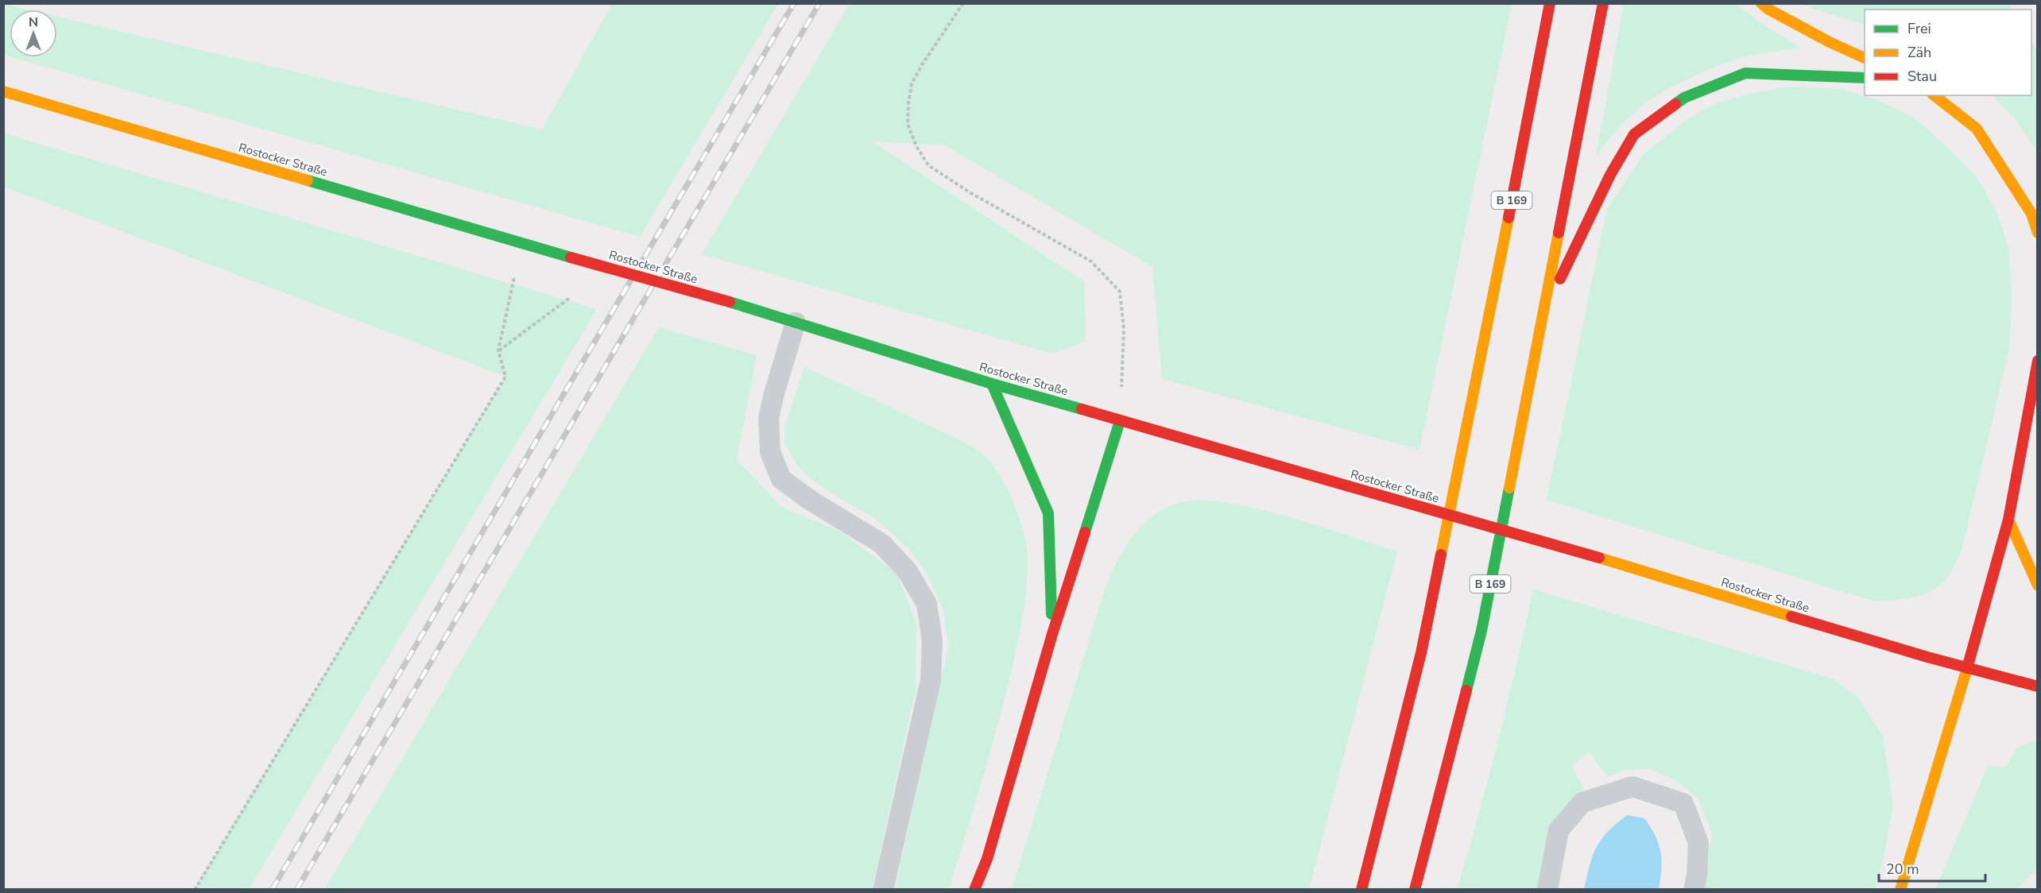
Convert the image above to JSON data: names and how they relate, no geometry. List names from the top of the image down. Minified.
{"streets":{"main road":["Rostocker Straße","B 169"]},"legend":["Frei","Zäh","Stau"],"scale_bar":"20 m","north":"top"}
